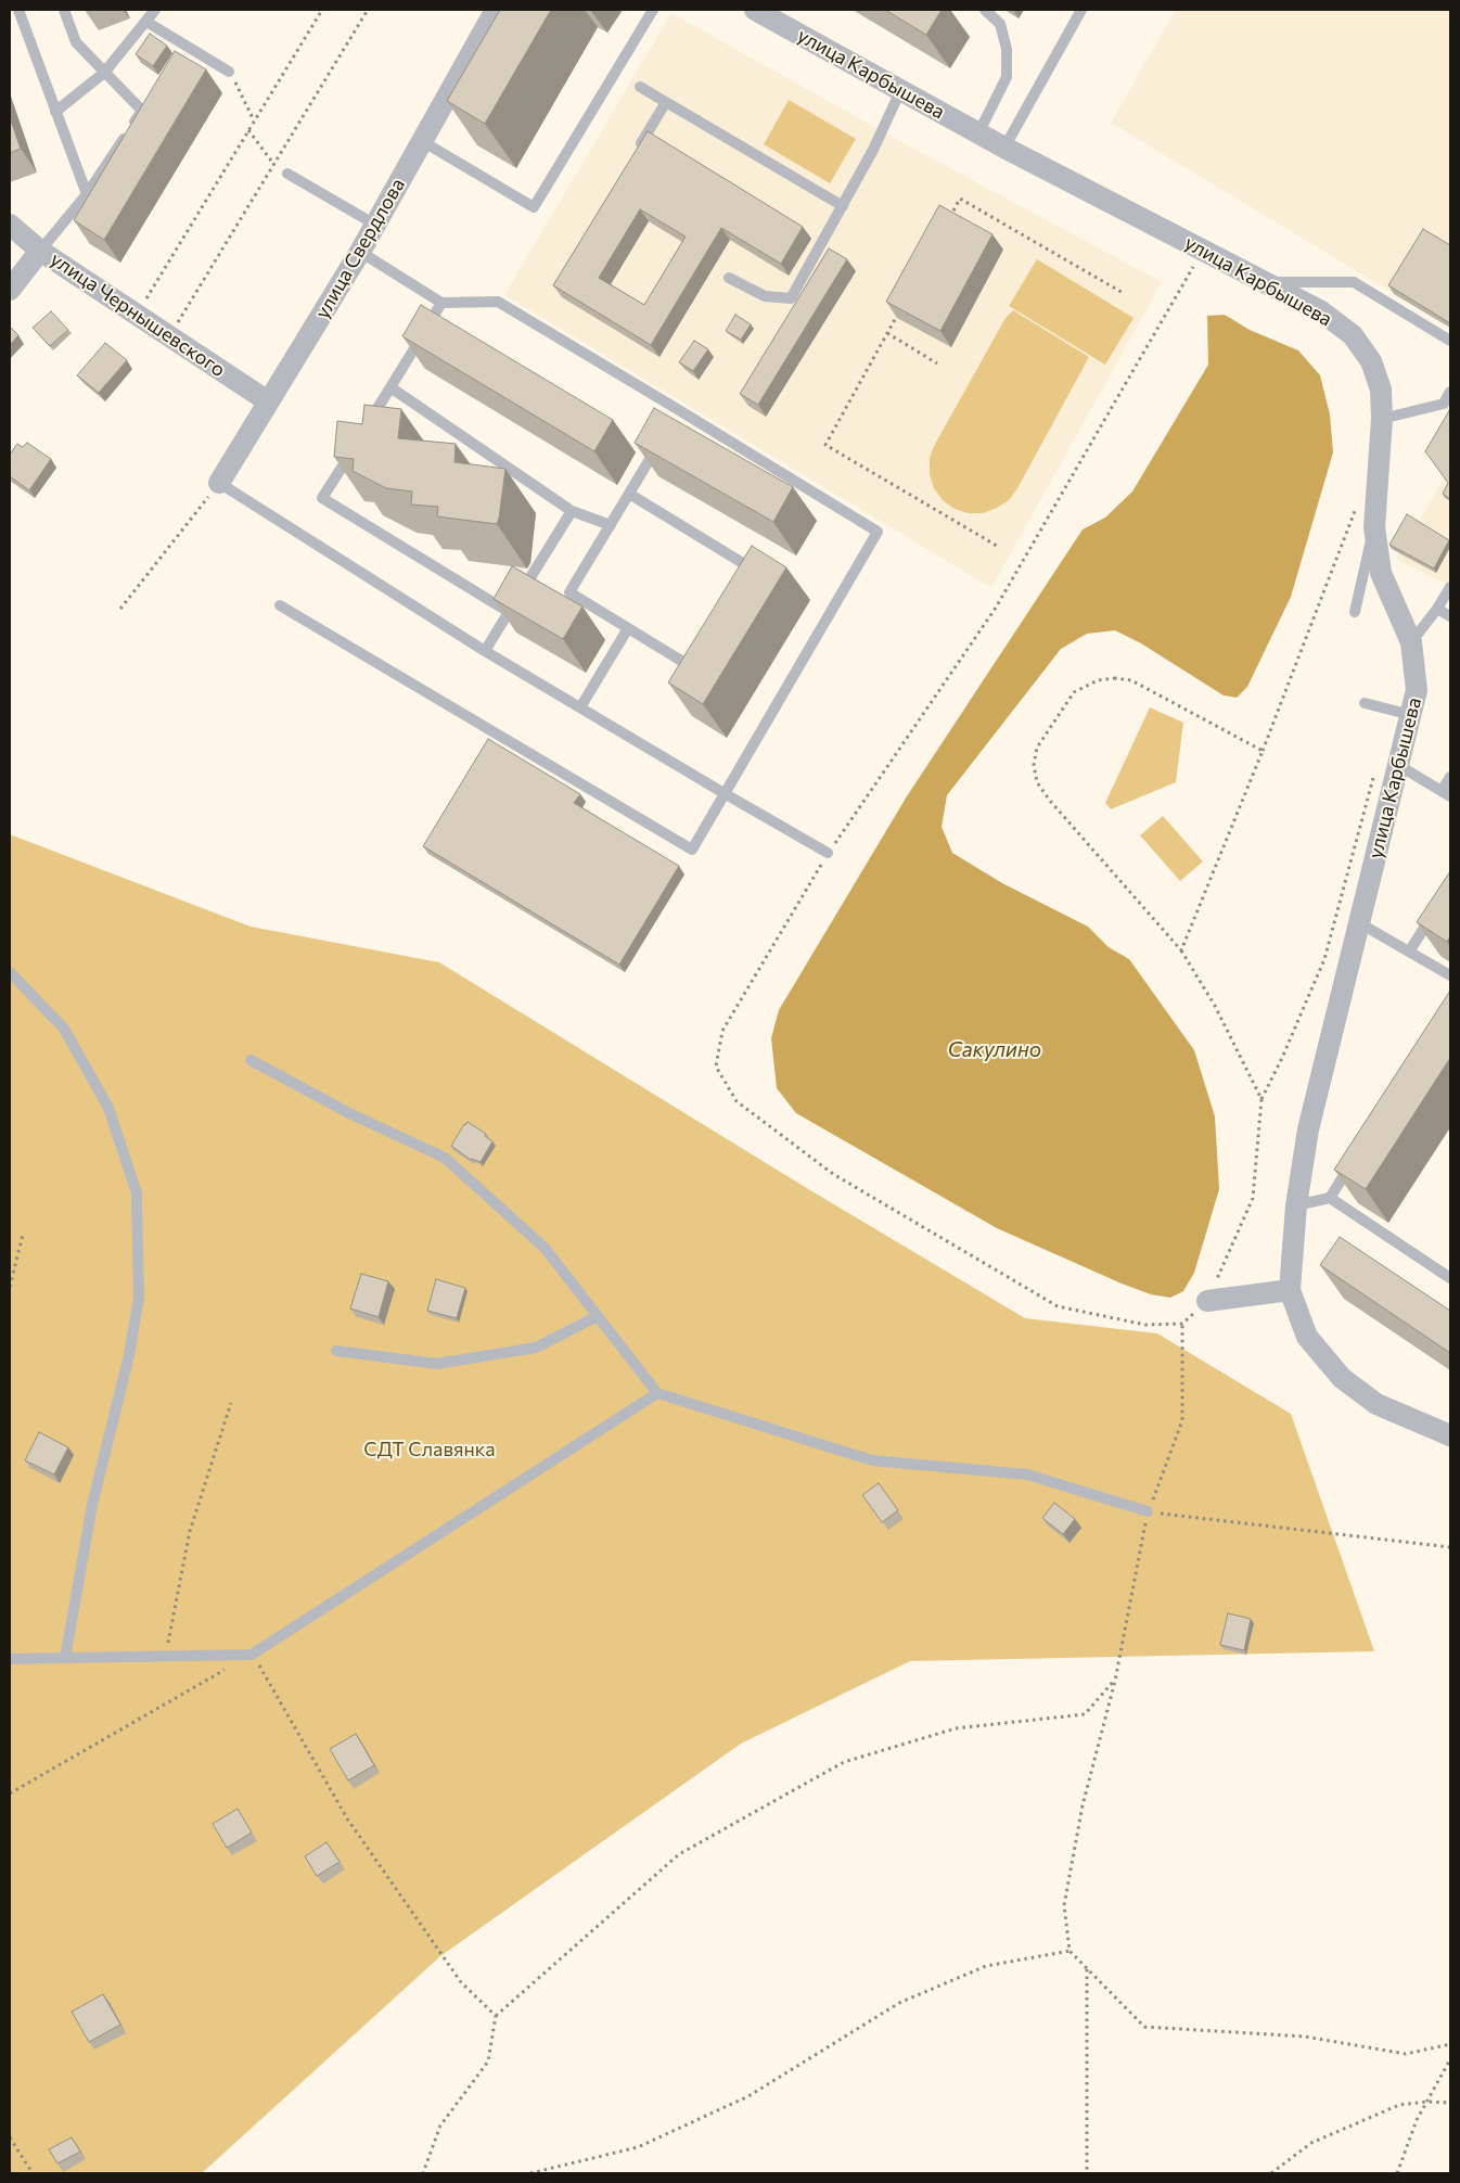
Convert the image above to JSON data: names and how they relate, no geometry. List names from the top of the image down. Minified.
{"streets":{"street":["улица Карбышева","улица Свердлова","улица Чернышевского"]},"crossings":[["улица Свердлова","улица Чернышевского"]],"water":["Сакулино"],"parks":["СДТ Славянка"]}
